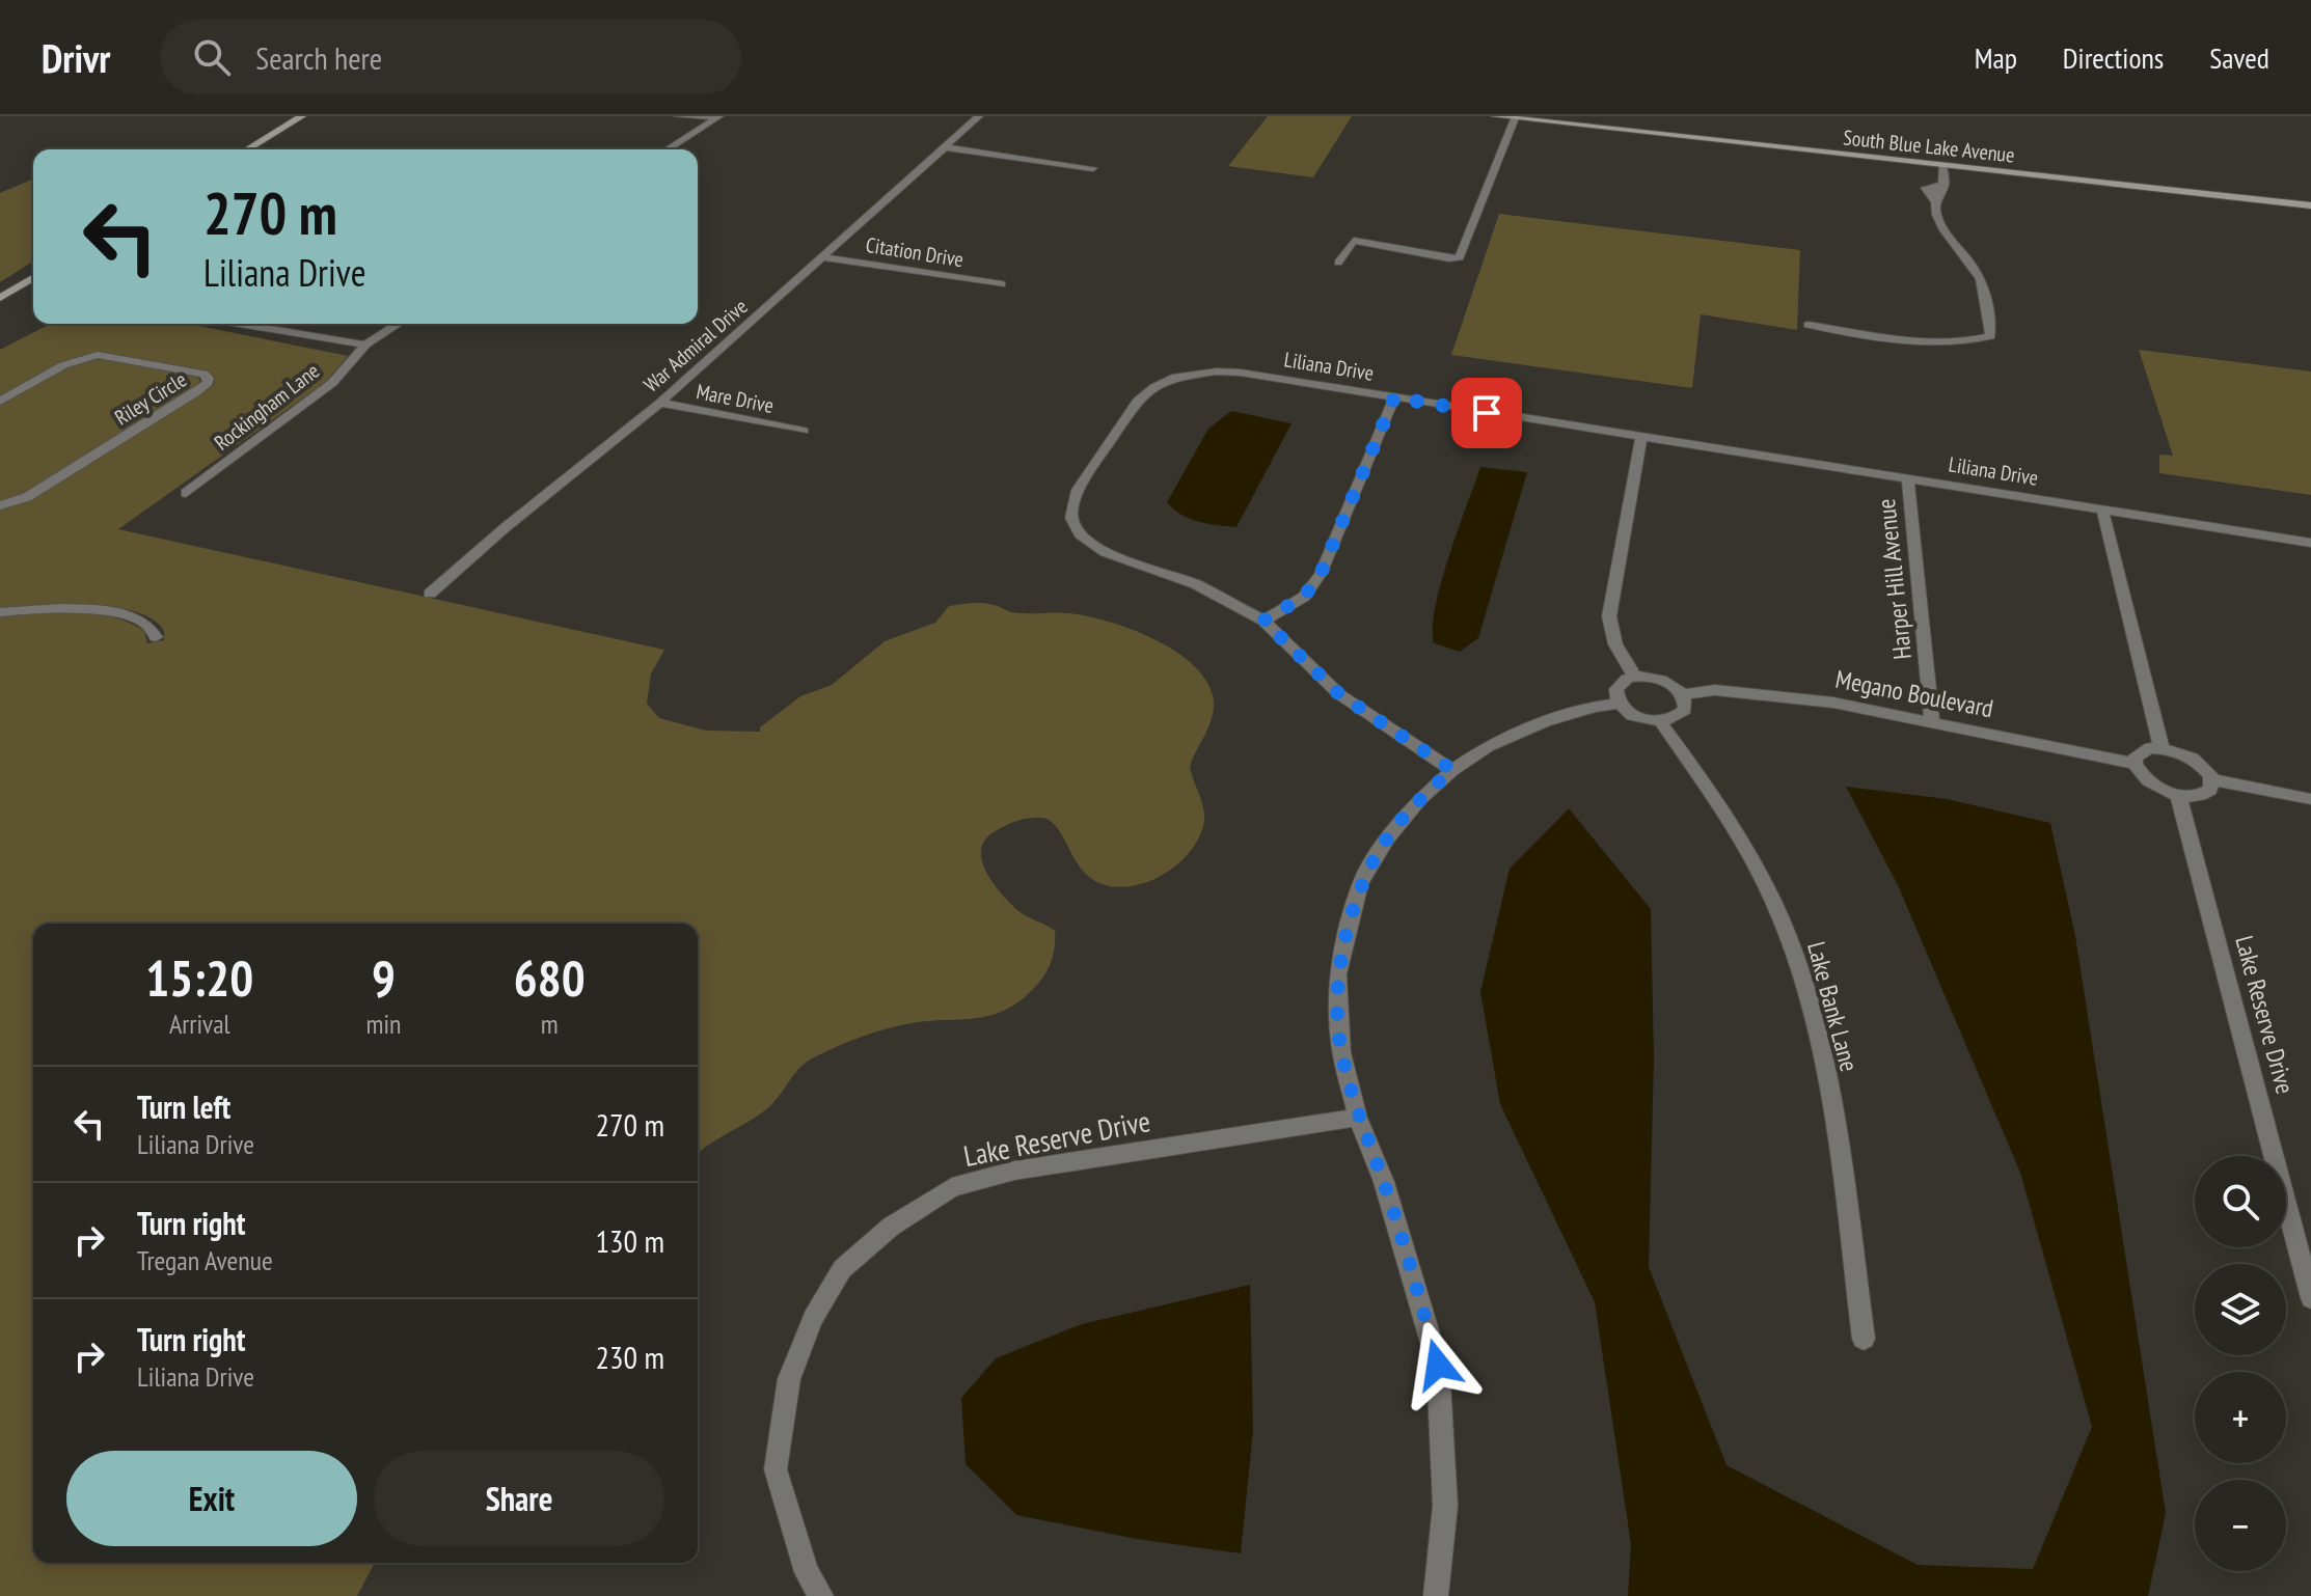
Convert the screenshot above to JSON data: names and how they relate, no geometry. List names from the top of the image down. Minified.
{"streets":{"main road":["South Blue Lake Avenue"],"street":["Citation Drive","War Admiral Drive","Liliana Drive","Riley Circle","Mare Drive","Rockingham Lane","Harper Hill Avenue","Megano Boulevard","Lake Bank Lane","Lake Reserve Drive"]},"crossings":[["Citation Drive","War Admiral Drive"],["War Admiral Drive","Mare Drive"],["Liliana Drive","Harper Hill Avenue"],["Harper Hill Avenue","Megano Boulevard"],["Megano Boulevard","Lake Bank Lane"]],"page":{"header":"Drivr","search":"Search here","nav":["Map","Directions","Saved"],"turn":["270 m","Liliana Drive"],"eta":["15:20","Arrival","9","min","680","m"],"list":[{"name":"Turn left","note":"Liliana Drive","value":"270 m"},{"name":"Turn right","note":"Tregan Avenue","value":"130 m"},{"name":"Turn right","note":"Liliana Drive","value":"230 m"}],"map_buttons":["+","−"],"buttons":["Exit","Share"]}}
